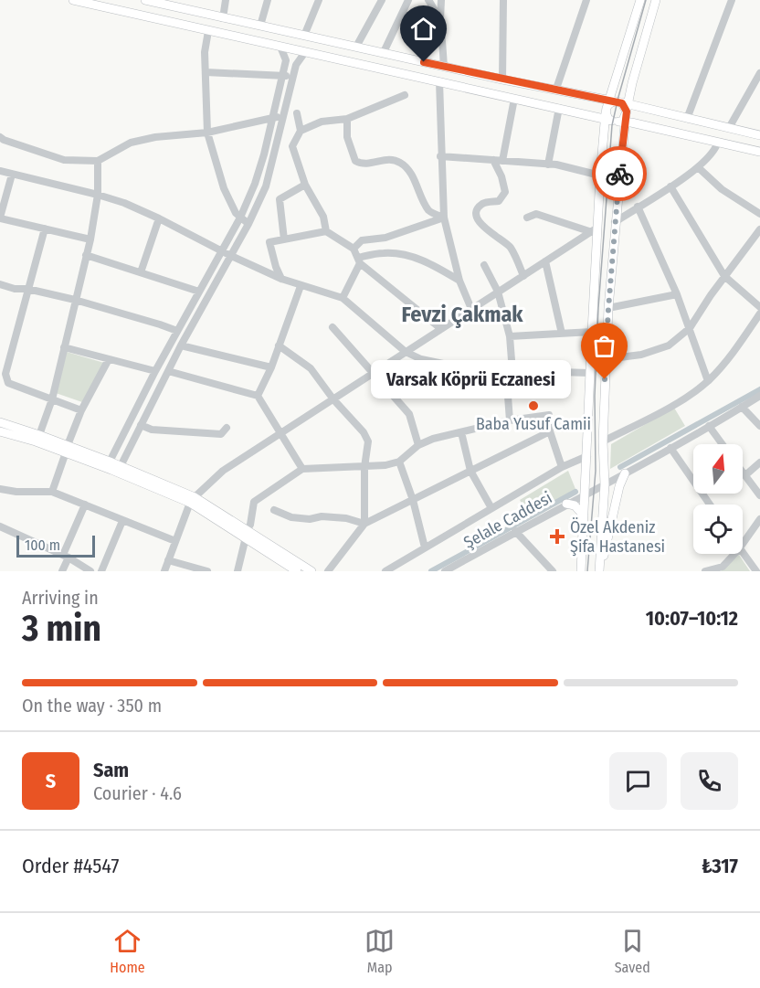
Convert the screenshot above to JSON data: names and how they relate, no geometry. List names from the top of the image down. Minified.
{"streets":{"street":["Şelale Caddesi"]},"districts":["Fevzi Çakmak"],"places":{"other":["Varsak Köprü Eczanesi","Baba Yusuf Camii"],"health":["Özel Akdeniz Şifa Hastanesi"]},"scale_bar":"100 m","north":"top","page":{"bubble":"Varsak Köprü Eczanesi","scale":"100 m","heading":["3 min","Arriving in","10:07–10:12"],"panel":["Sam","Courier · 4.6","Order #4547","₺317"],"bar":"On the way · 350 m","round":"S","tabs":["Home","Map","Saved"]}}
